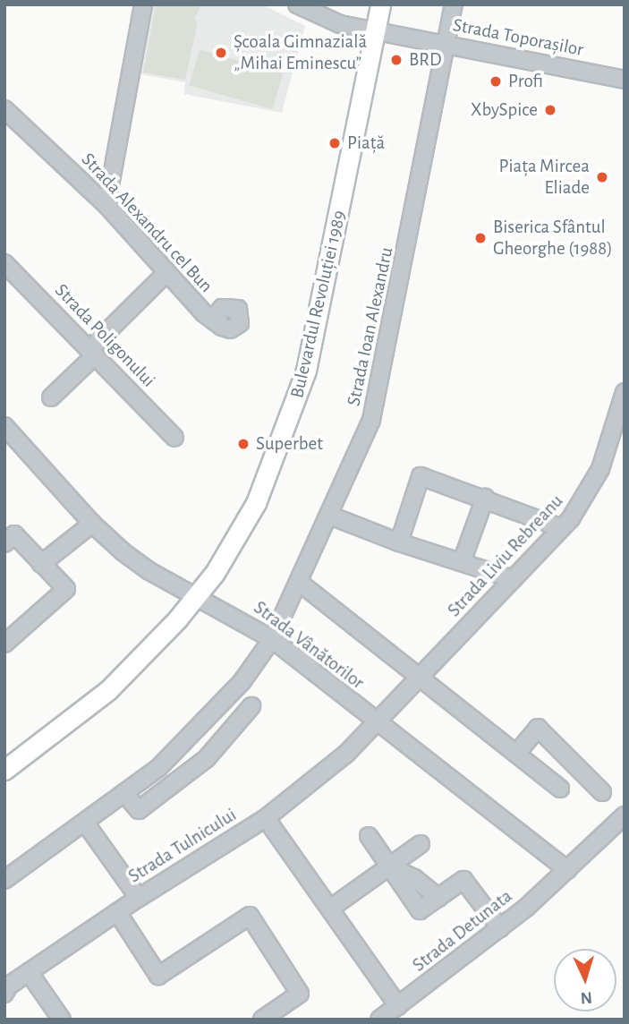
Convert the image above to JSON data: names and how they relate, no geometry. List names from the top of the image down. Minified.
{"streets":{"main road":["Bulevardul Revoluției 1989"],"street":["Strada Toporașilor","Strada Alexandru cel Bun","Strada Ioan Alexandru","Strada Poligonului","Strada Liviu Rebreanu","Strada Vânătorilor","Strada Tulnicului","Strada Detunata"]},"crossings":[["Strada Toporașilor","Bulevardul Revoluției 1989"],["Strada Toporașilor","Strada Ioan Alexandru"],["Bulevardul Revoluției 1989","Strada Vânătorilor"],["Strada Ioan Alexandru","Strada Vânătorilor"],["Strada Liviu Rebreanu","Strada Vânătorilor"],["Strada Liviu Rebreanu","Strada Tulnicului"],["Strada Vânătorilor","Strada Tulnicului"],["Strada Vânătorilor","Strada Detunata"]],"places":["Școala Gimnazială „Mihai Eminescu”","BRD","Profi","XbySpice","Piață","Piața Mircea Eliade","Biserica Sfântul Gheorghe (1988)","Superbet"],"north":"bottom"}
